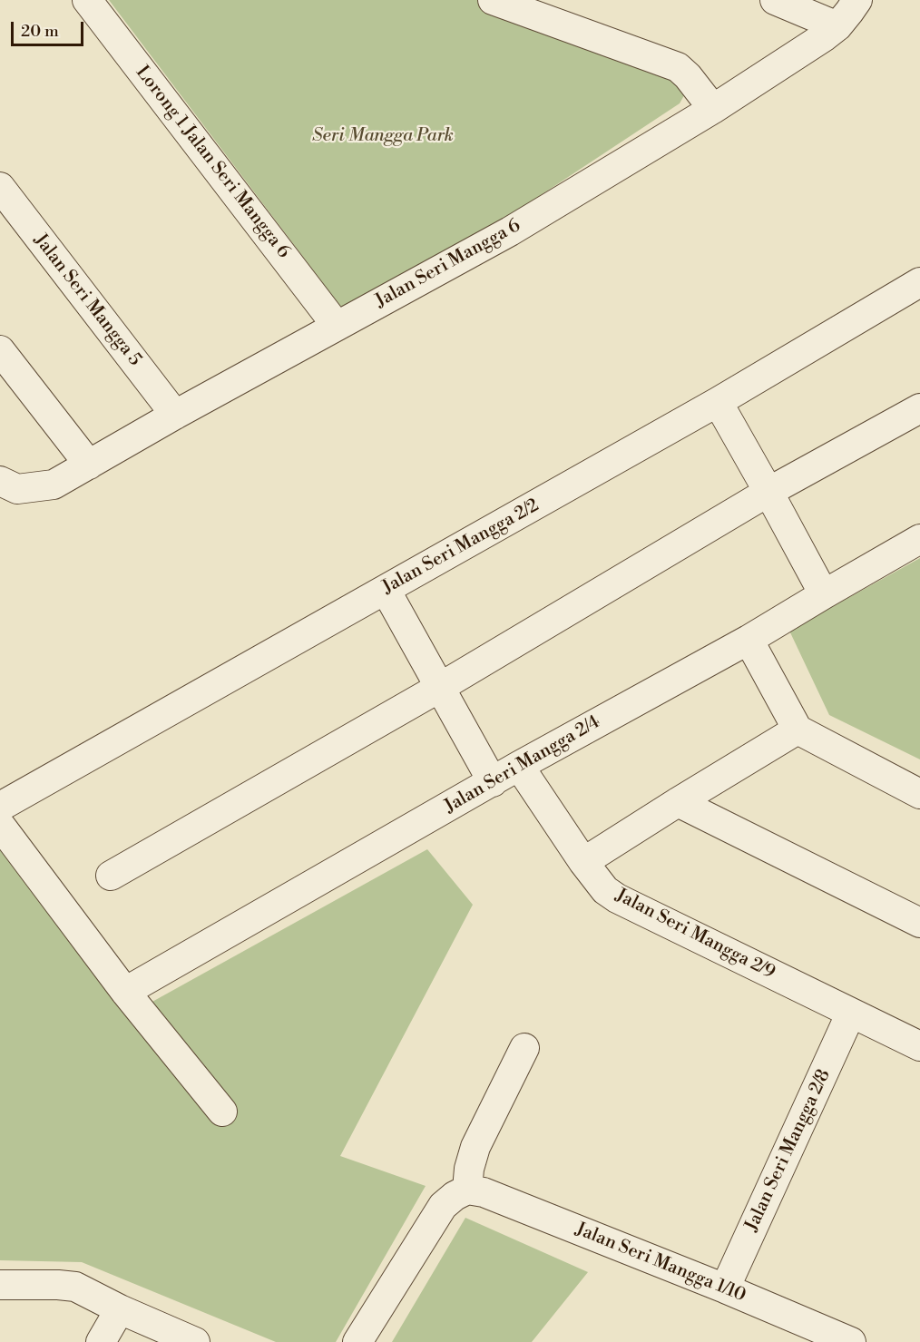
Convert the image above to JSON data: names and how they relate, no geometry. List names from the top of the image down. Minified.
{"streets":{"street":["Lorong 1 Jalan Seri Mangga 6","Jalan Seri Mangga 6","Jalan Seri Mangga 5","Jalan Seri Mangga 2/2","Jalan Seri Mangga 2/4","Jalan Seri Mangga 2/9","Jalan Seri Mangga 2/8","Jalan Seri Mangga 1/10"]},"crossings":[["Lorong 1 Jalan Seri Mangga 6","Jalan Seri Mangga 6"],["Jalan Seri Mangga 6","Jalan Seri Mangga 5"],["Jalan Seri Mangga 2/4","Jalan Seri Mangga 2/9"],["Jalan Seri Mangga 2/9","Jalan Seri Mangga 2/8"],["Jalan Seri Mangga 2/8","Jalan Seri Mangga 1/10"]],"parks":["Seri Mangga Park"],"scale_bar":"20 m"}
